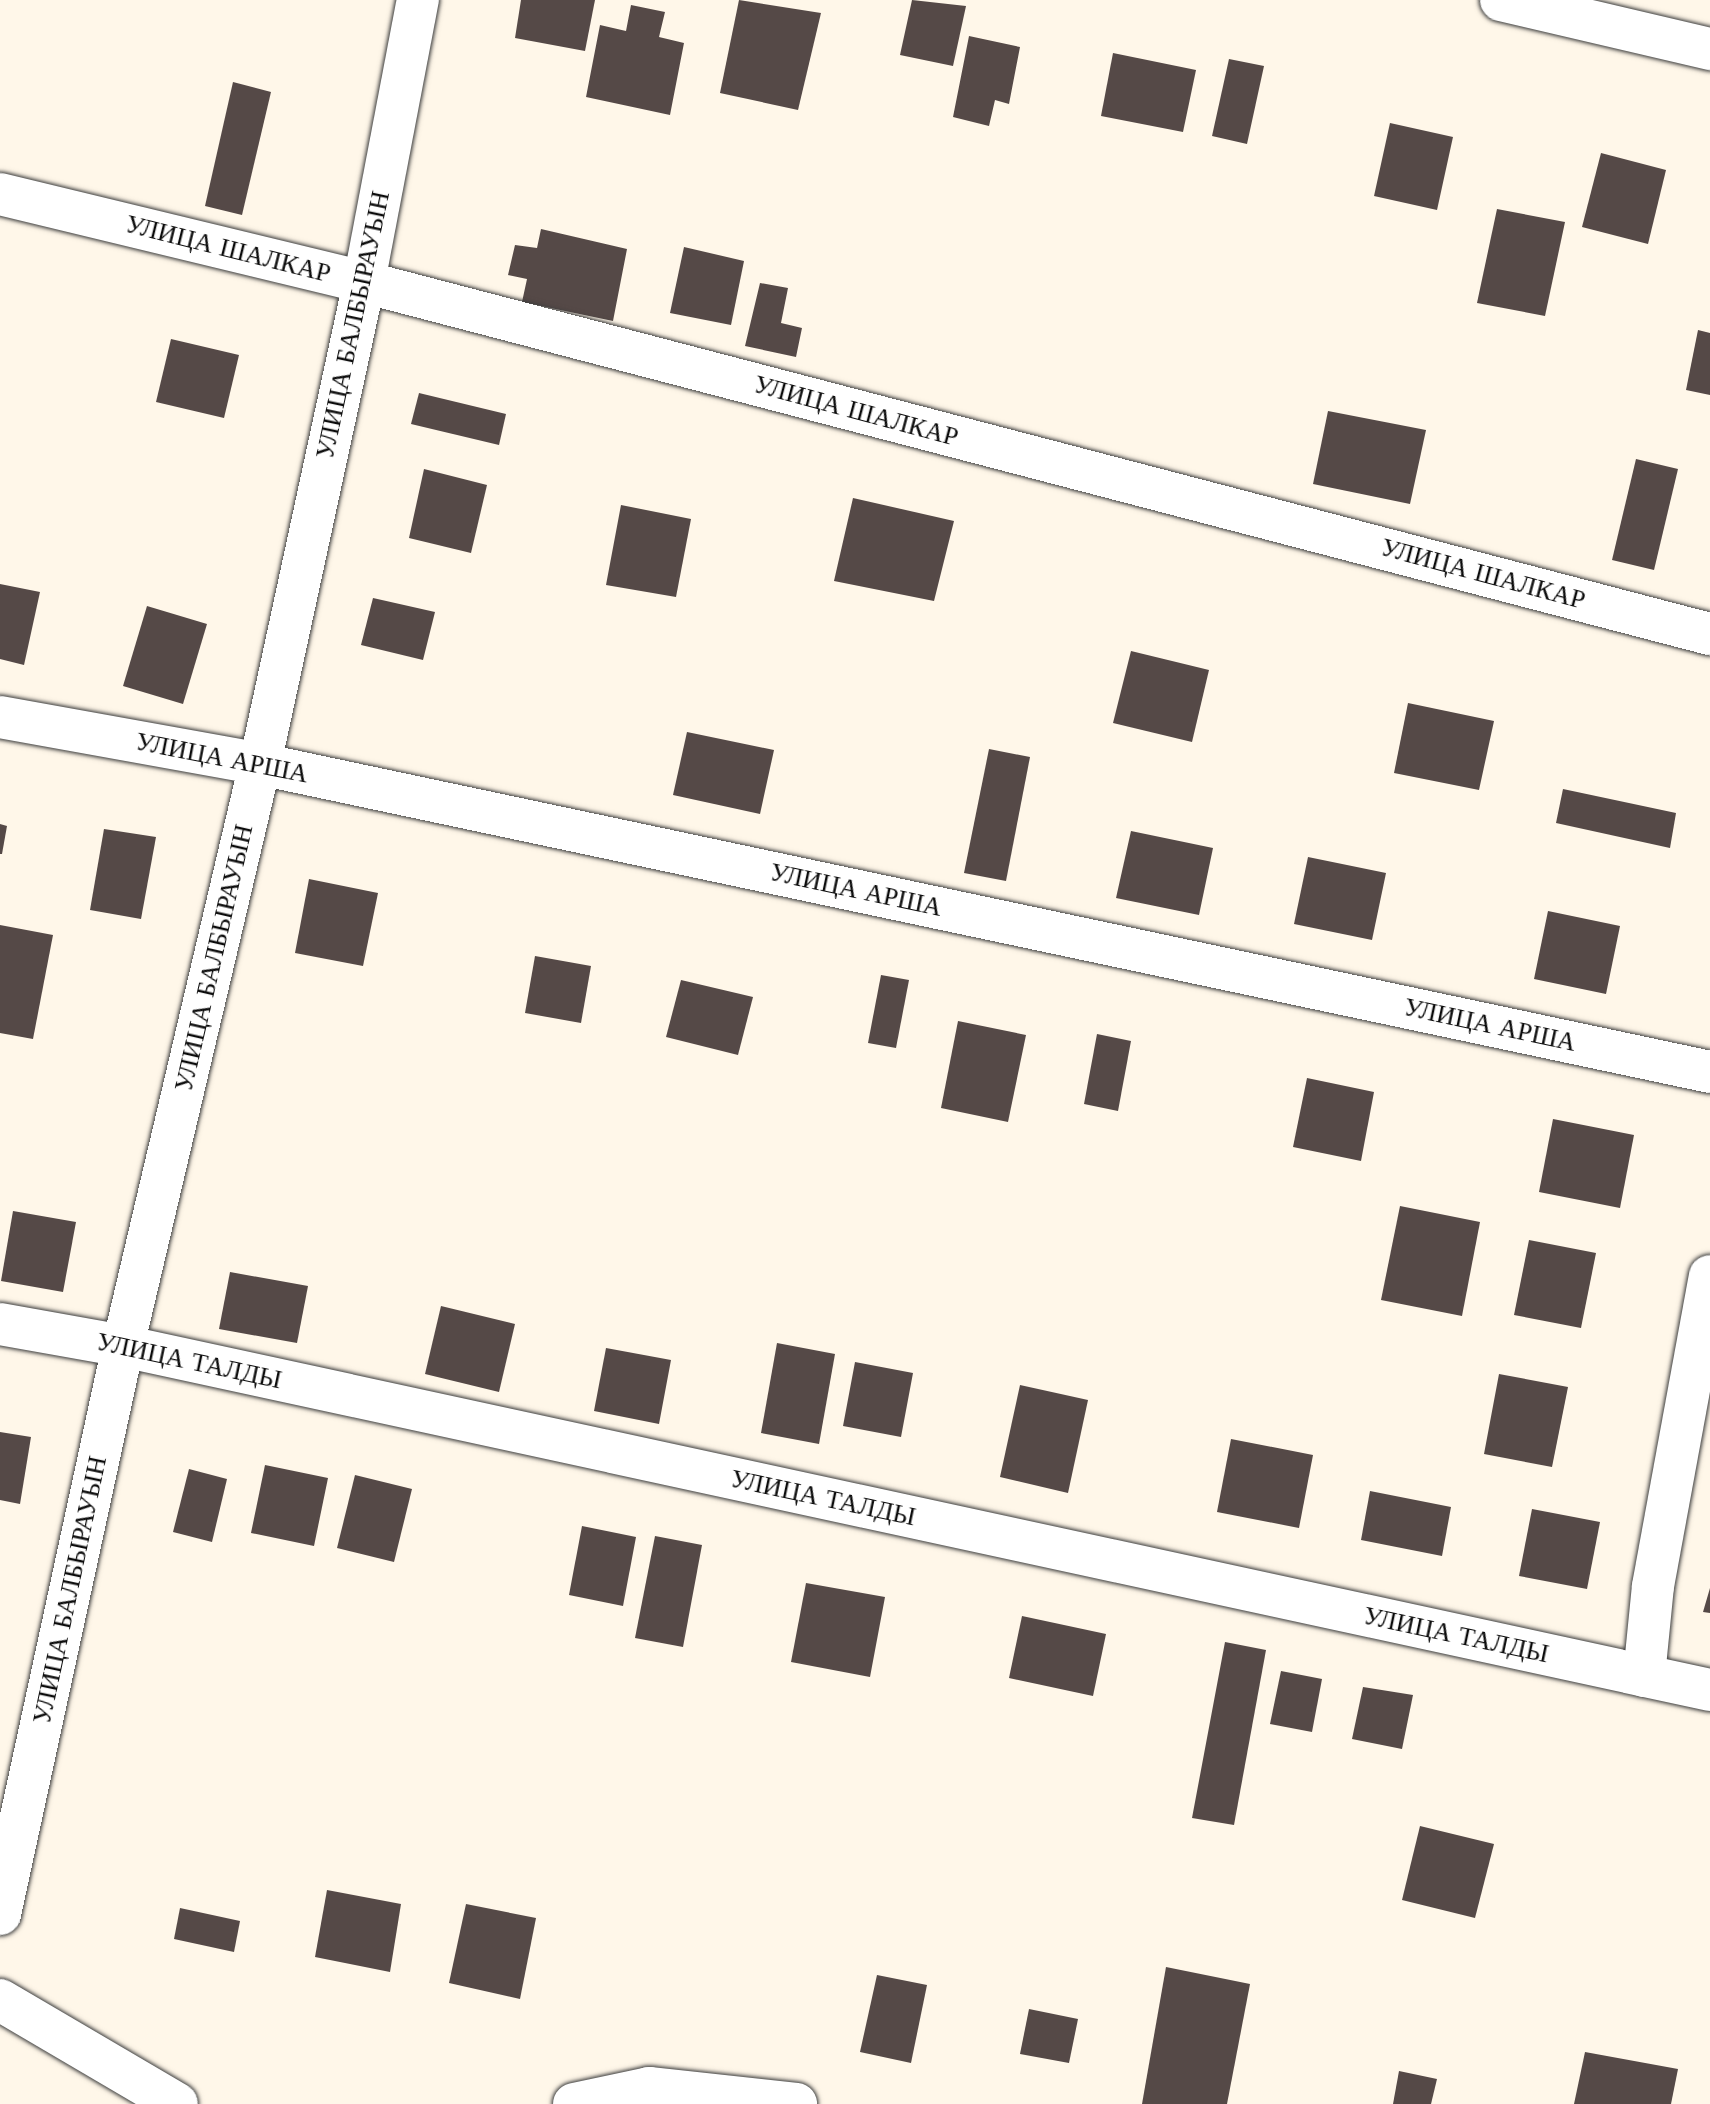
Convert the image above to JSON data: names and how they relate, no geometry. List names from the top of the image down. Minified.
{"streets":{"street":["УЛИЦА ШАЛКАР","УЛИЦА БАЛБЫРАУЫН","УЛИЦА АРША","УЛИЦА ТАЛДЫ"]},"crossings":[["УЛИЦА ШАЛКАР","УЛИЦА БАЛБЫРАУЫН"],["УЛИЦА БАЛБЫРАУЫН","УЛИЦА АРША"],["УЛИЦА БАЛБЫРАУЫН","УЛИЦА ТАЛДЫ"]]}
